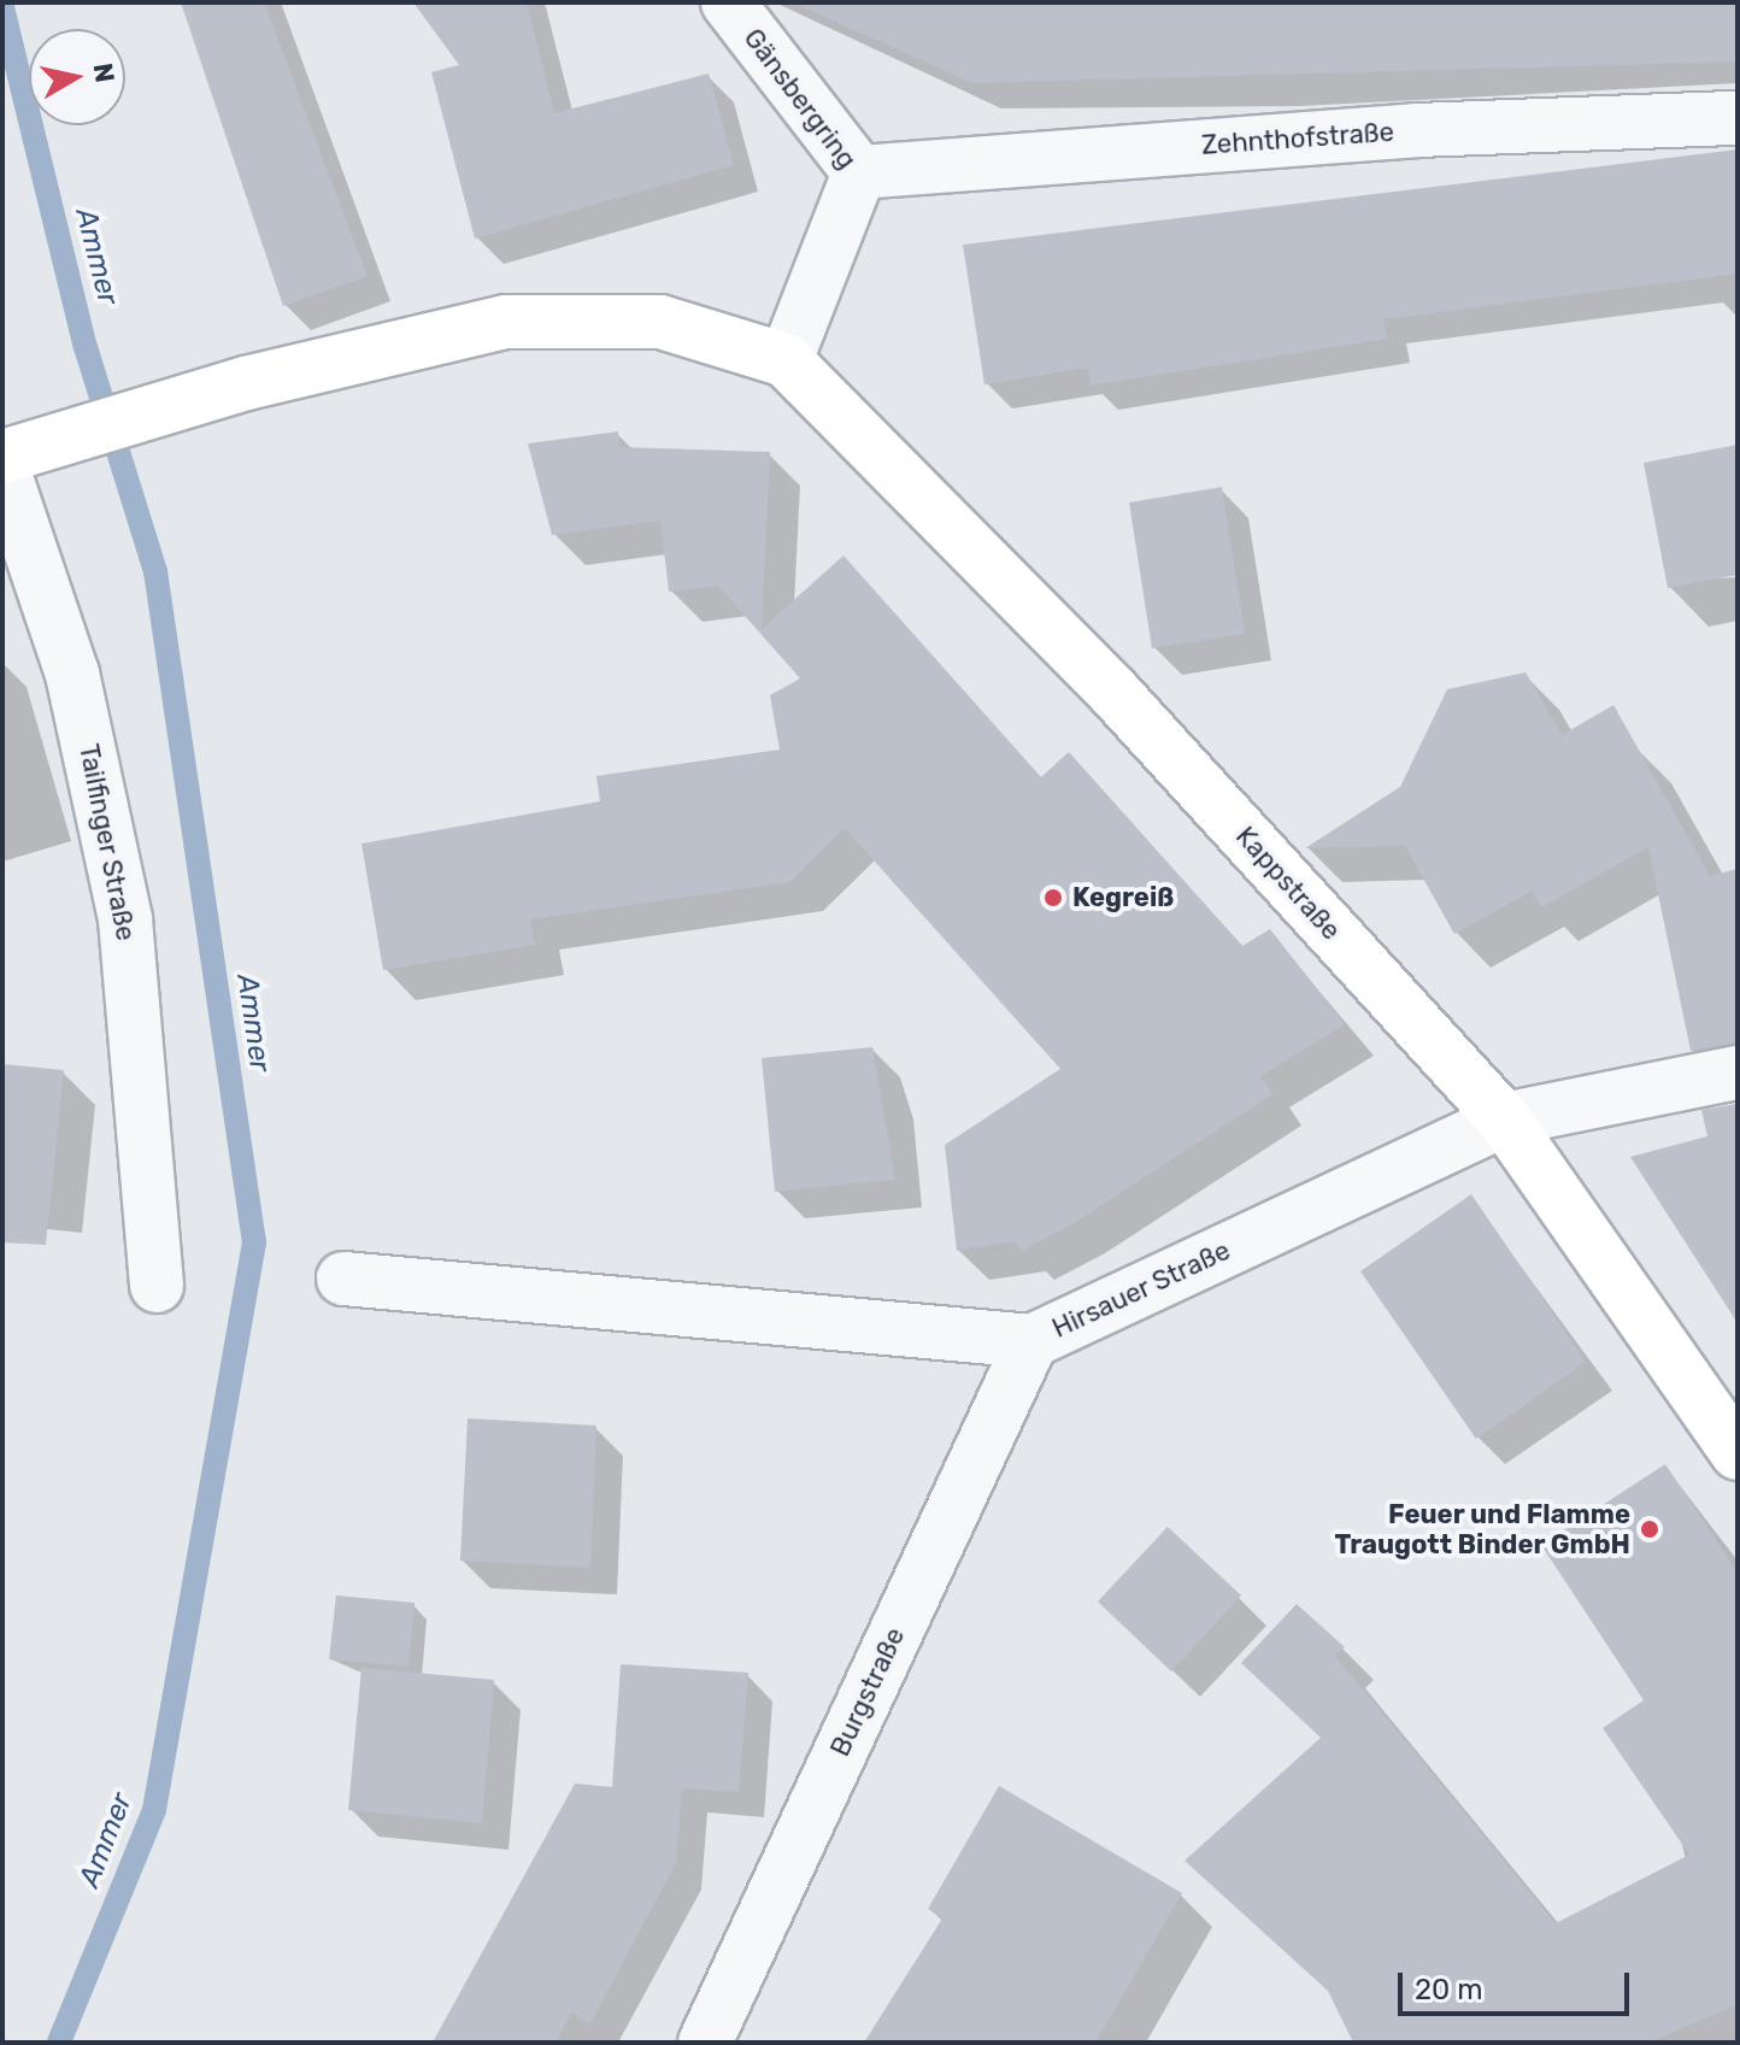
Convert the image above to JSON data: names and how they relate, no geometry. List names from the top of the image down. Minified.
{"streets":{"street":["Gänsbergring","Zehnthofstraße","Tailfinger Straße","Kappstraße","Hirsauer Straße","Burgstraße"]},"crossings":[["Gänsbergring","Zehnthofstraße"],["Gänsbergring","Tailfinger Straße"],["Gänsbergring","Kappstraße"],["Tailfinger Straße","Kappstraße"],["Kappstraße","Hirsauer Straße"],["Hirsauer Straße","Burgstraße"]],"water":["Ammer"],"places":["Kegreiß","Feuer und Flamme Traugott Binder GmbH"],"scale_bar":"20 m","north":"right"}
